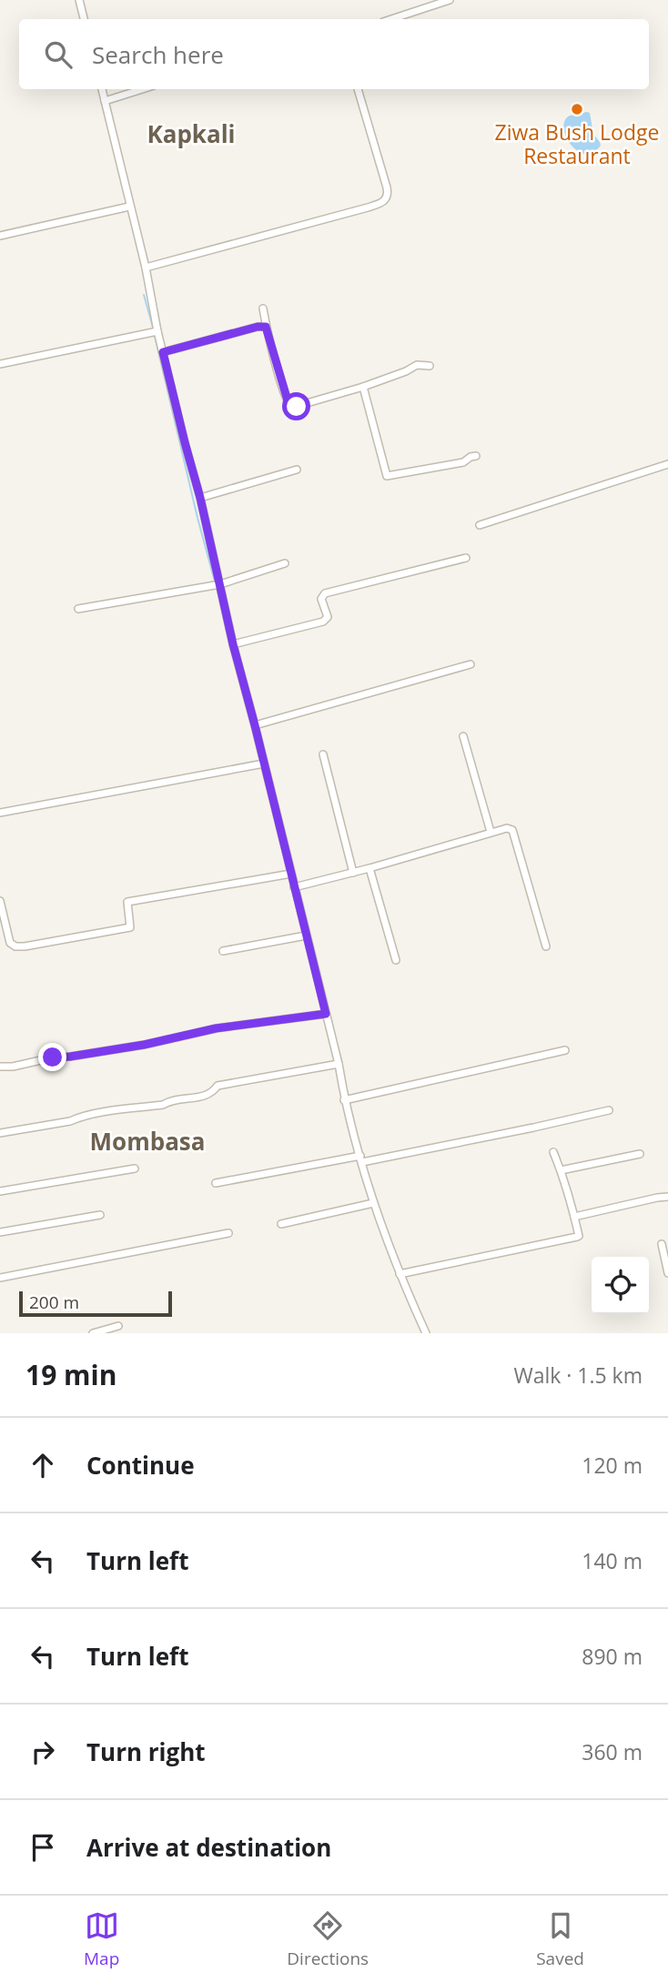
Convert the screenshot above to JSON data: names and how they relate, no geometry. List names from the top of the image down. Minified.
{"districts":["Kapkali","Mombasa"],"places":["Ziwa Bush Lodge Restaurant"],"scale_bar":"200 m","page":{"search":"Search here","scale":"200 m","heading":["19 min","Walk · 1.5 km"],"list":[["Continue","120 m"],["Turn left","140 m"],["Turn left","890 m"],["Turn right","360 m"],"Arrive at destination"],"nav":["Map","Directions","Saved"]}}
